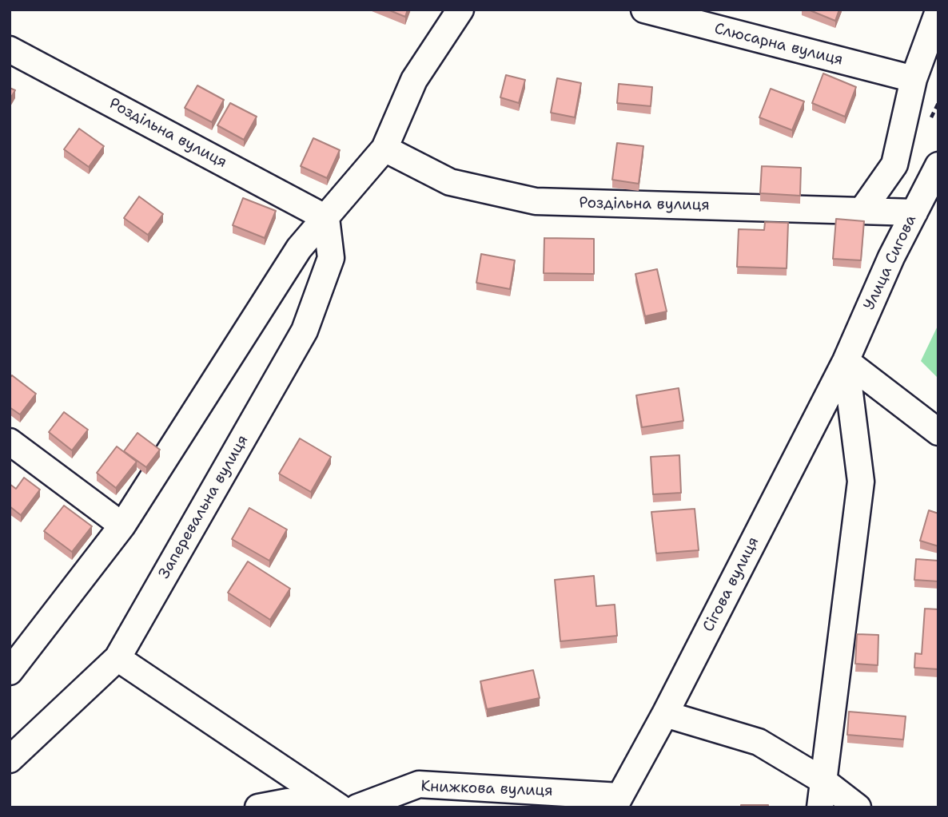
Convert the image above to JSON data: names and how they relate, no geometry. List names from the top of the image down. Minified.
{"streets":{"street":["Слюсарна вулиця","Роздільна вулиця","Улица Сигова","Заперевальна вулиця","Сігова вулиця","Книжкова вулиця"]},"crossings":[["Роздільна вулиця","Улица Сигова"],["Роздільна вулиця","Заперевальна вулиця"],["Улица Сигова","Сігова вулиця"],["Сігова вулиця","Книжкова вулиця"]]}
